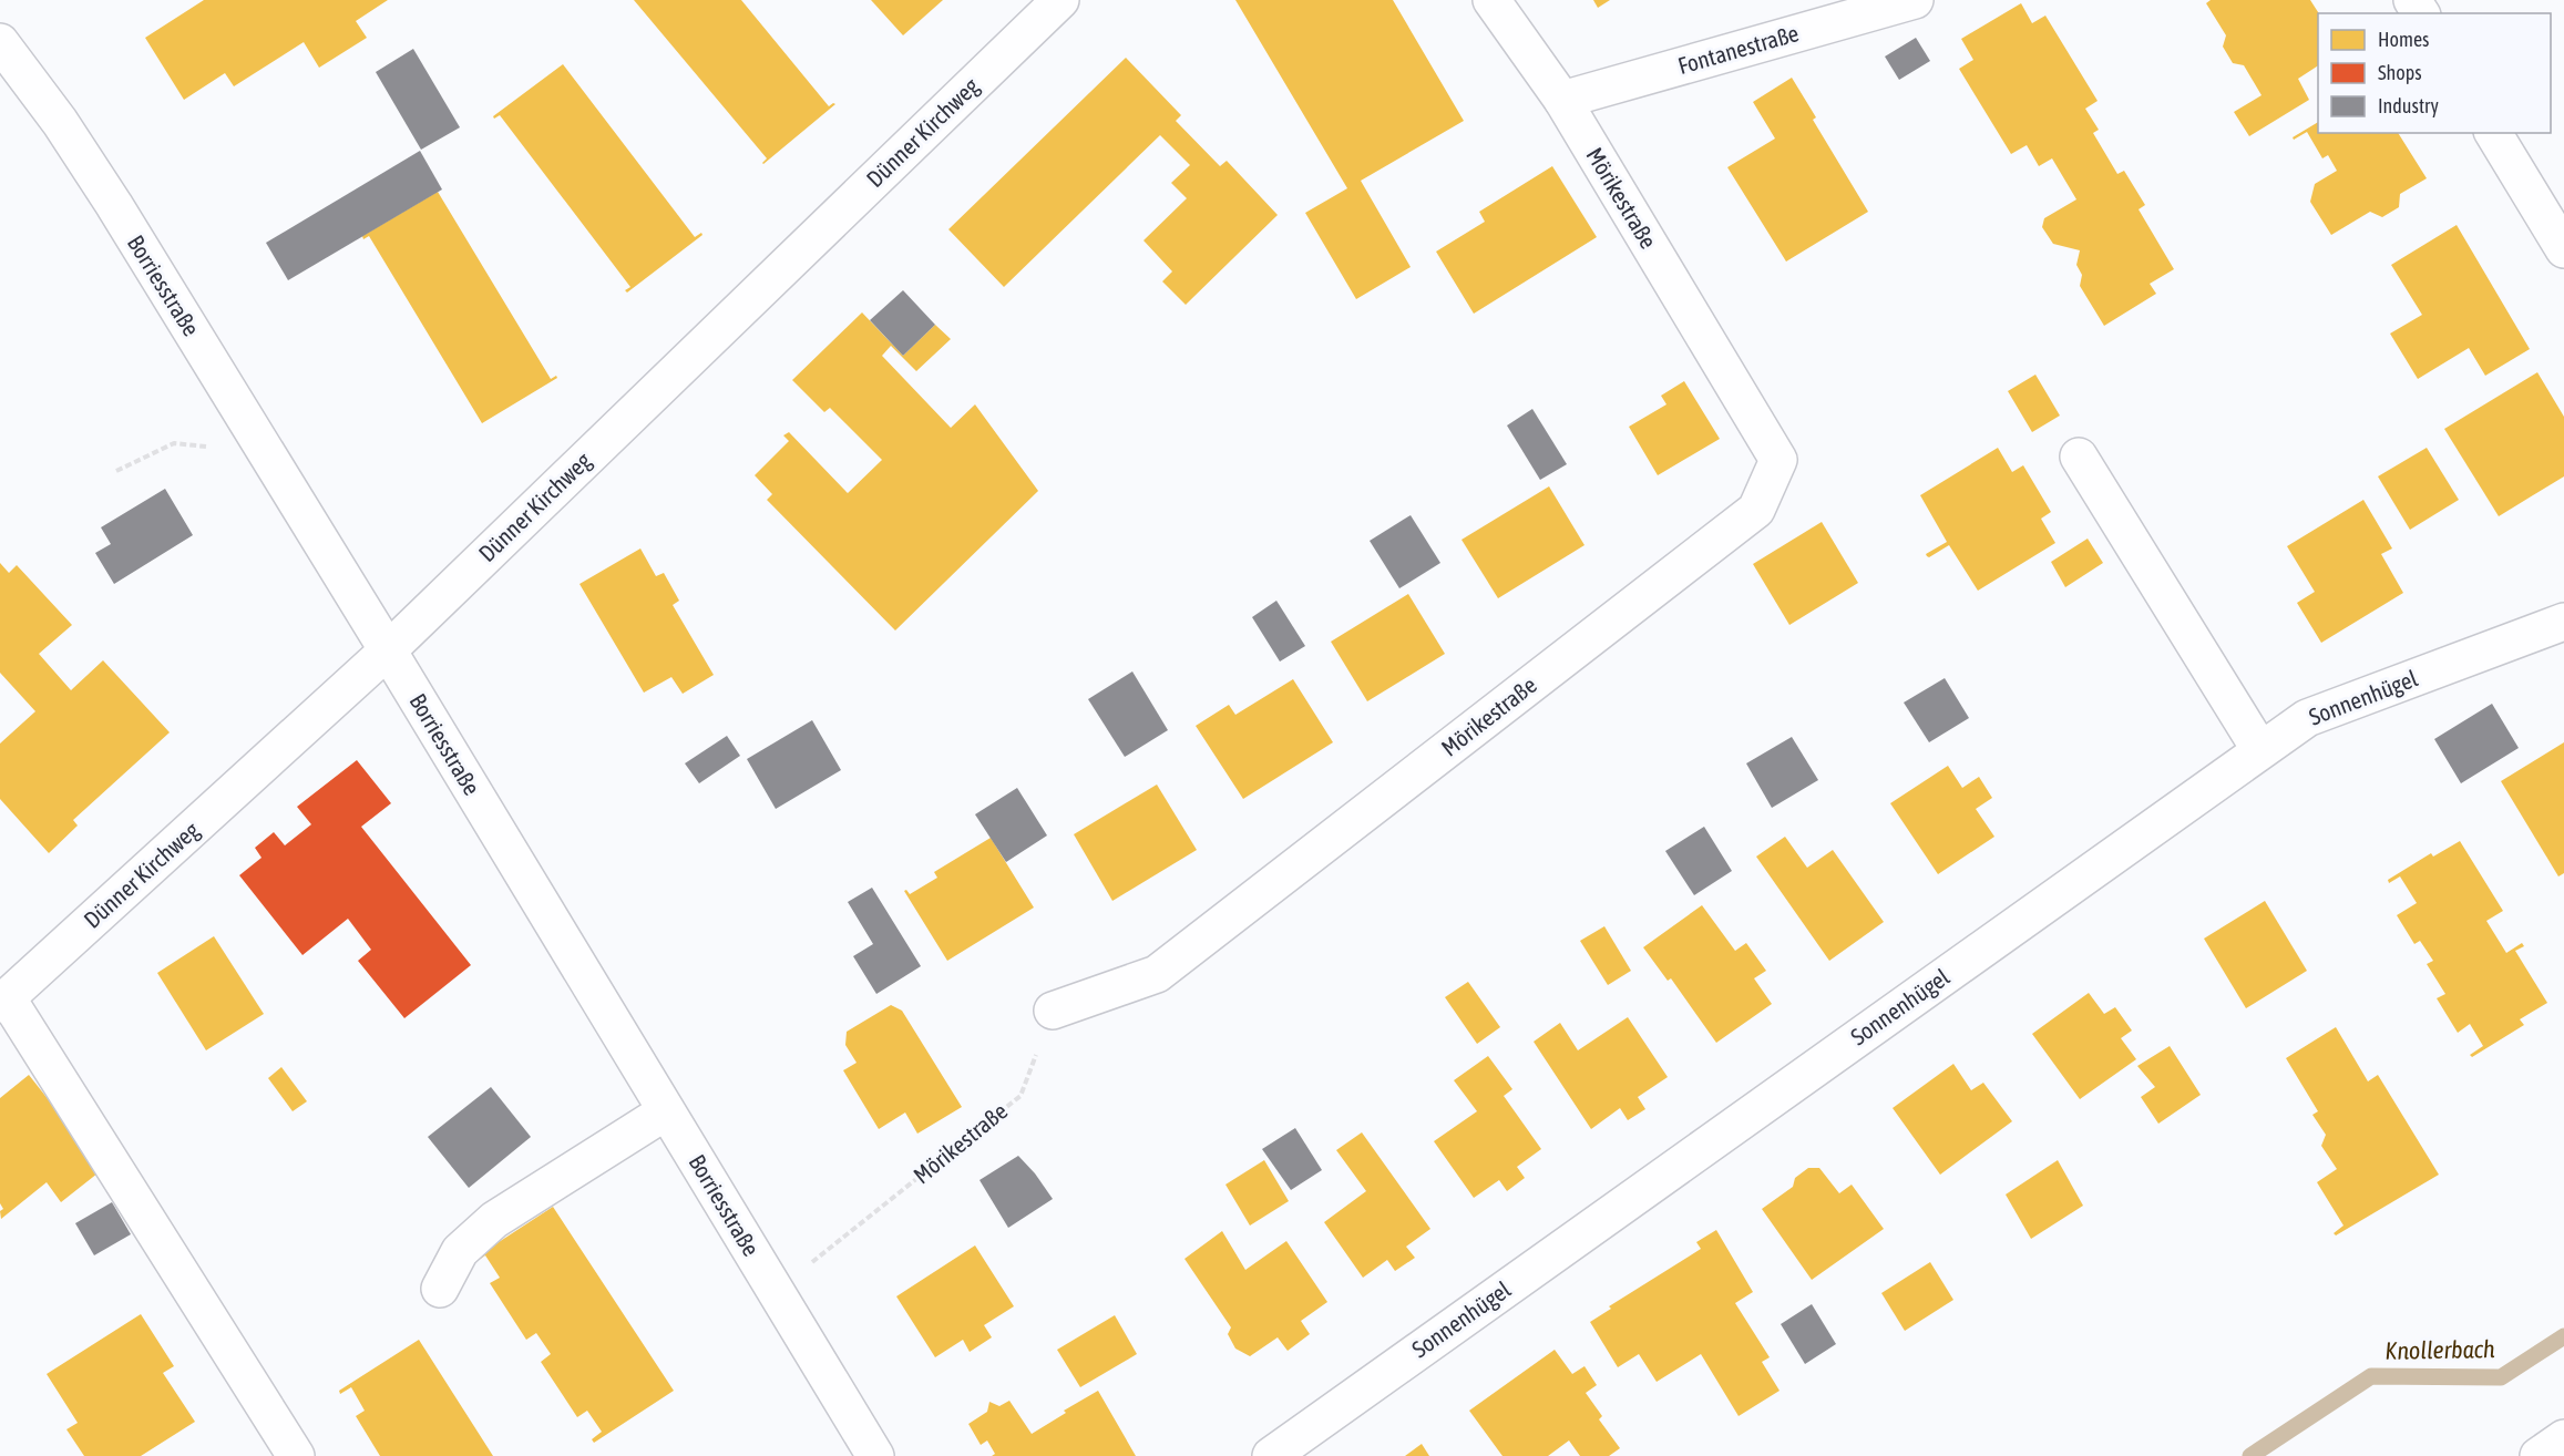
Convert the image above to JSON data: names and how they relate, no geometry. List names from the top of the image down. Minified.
{"streets":{"street":["Fontanestraße","Dünner Kirchweg","Mörikestraße","Borriesstraße","Sonnenhügel"]},"crossings":[["Fontanestraße","Mörikestraße"],["Dünner Kirchweg","Borriesstraße"],["Mörikestraße","Borriesstraße"]],"water":["Knollerbach"],"legend":["Homes","Shops","Industry"]}
